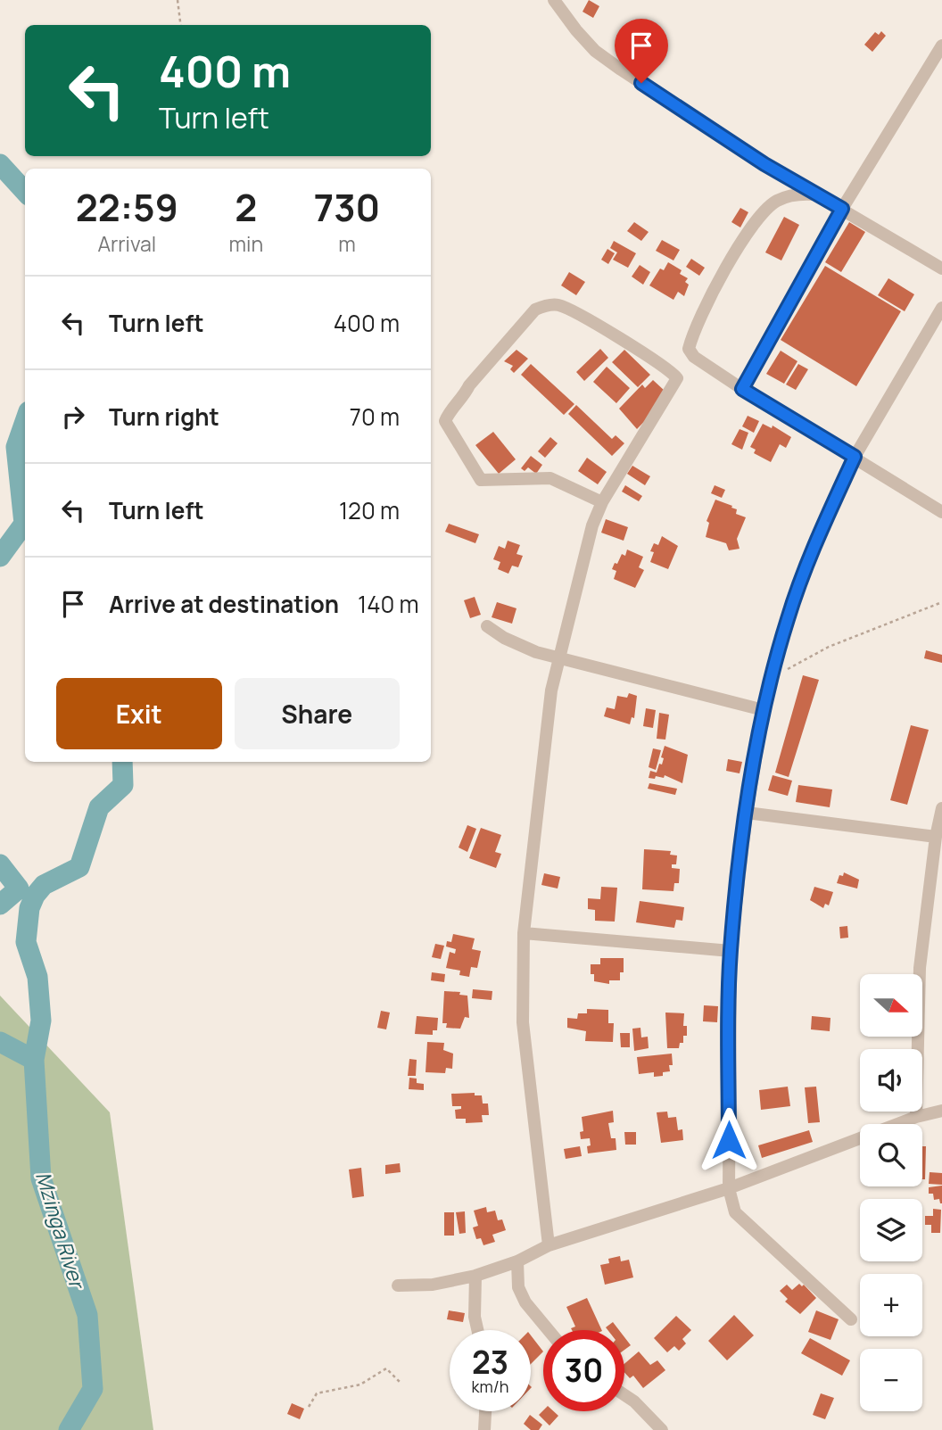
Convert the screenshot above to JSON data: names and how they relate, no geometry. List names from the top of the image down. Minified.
{"water":["Mzinga River"],"north":"right","page":{"turn":["400 m","Turn left"],"eta":["22:59","Arrival","2","min","730","m"],"list":[{"name":"Turn left","value":"400 m"},{"name":"Turn right","value":"70 m"},{"name":"Turn left","value":"120 m"},{"name":"Arrive at destination","value":"140 m"}],"buttons":["Exit","Share"],"map_buttons":["+","−"],"speed":"23 km/h","limit":"30"}}
